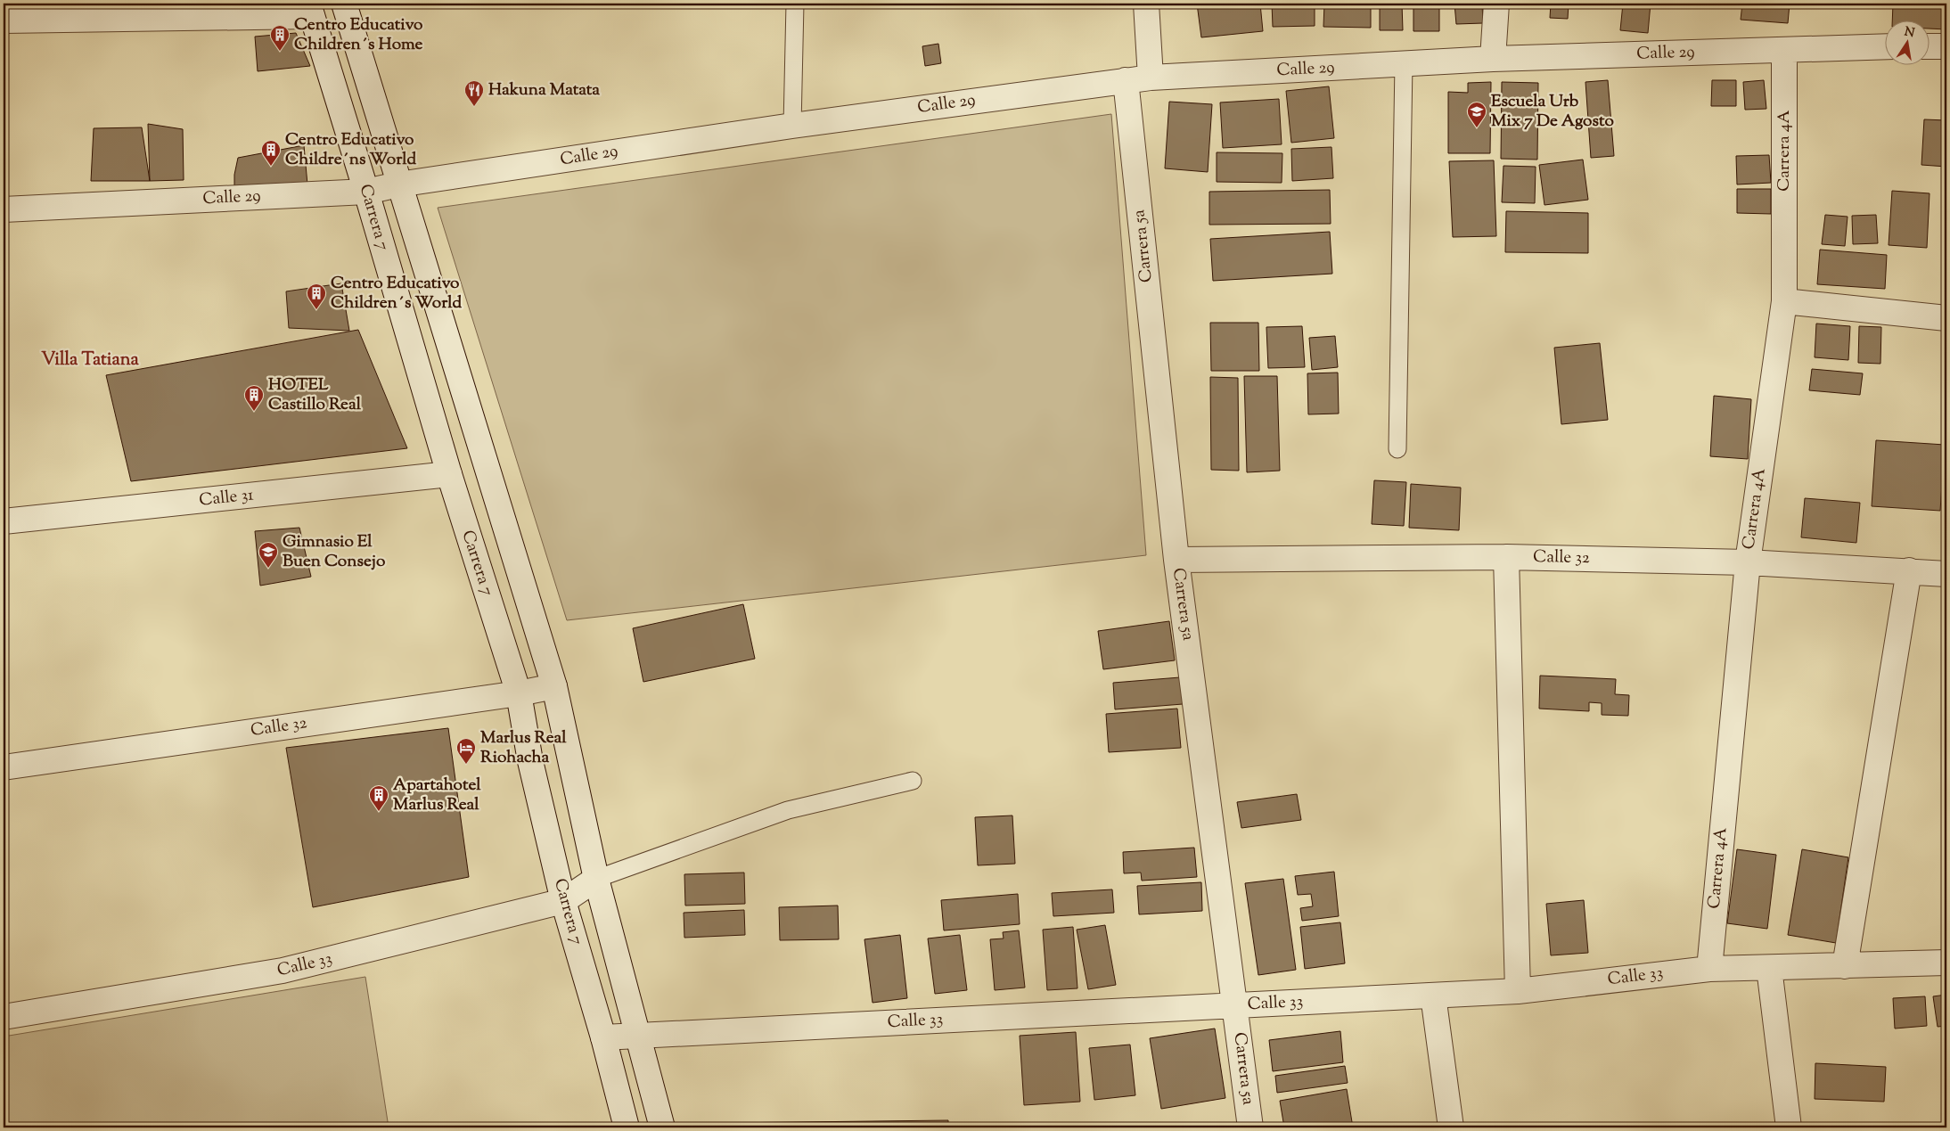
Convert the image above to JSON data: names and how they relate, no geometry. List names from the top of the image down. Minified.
{"streets":{"street":["Calle 29","Carrera 4A","Carrera 7","Carrera 5a","Calle 31","Calle 32","Calle 33"]},"crossings":[["Calle 29","Carrera 4A"],["Calle 29","Carrera 7"],["Calle 29","Carrera 5a"],["Carrera 4A","Calle 32"],["Carrera 4A","Calle 33"],["Carrera 7","Calle 31"],["Carrera 7","Calle 32"],["Carrera 7","Calle 33"],["Carrera 5a","Calle 32"],["Carrera 5a","Calle 33"]],"districts":["Villa Tatiana"],"places":{"building":["Centro Educativo Children´s Home","Centro Educativo Childre´ns World","Centro Educativo Children´s World","HOTEL Castillo Real","Apartahotel Marlus Real"],"restaurant":["Hakuna Matata"],"school or university":["Escuela Urb Mix 7 De Agosto","Gimnasio El Buen Consejo"],"hotel":["Marlus Real Riohacha"]},"north":"top"}
